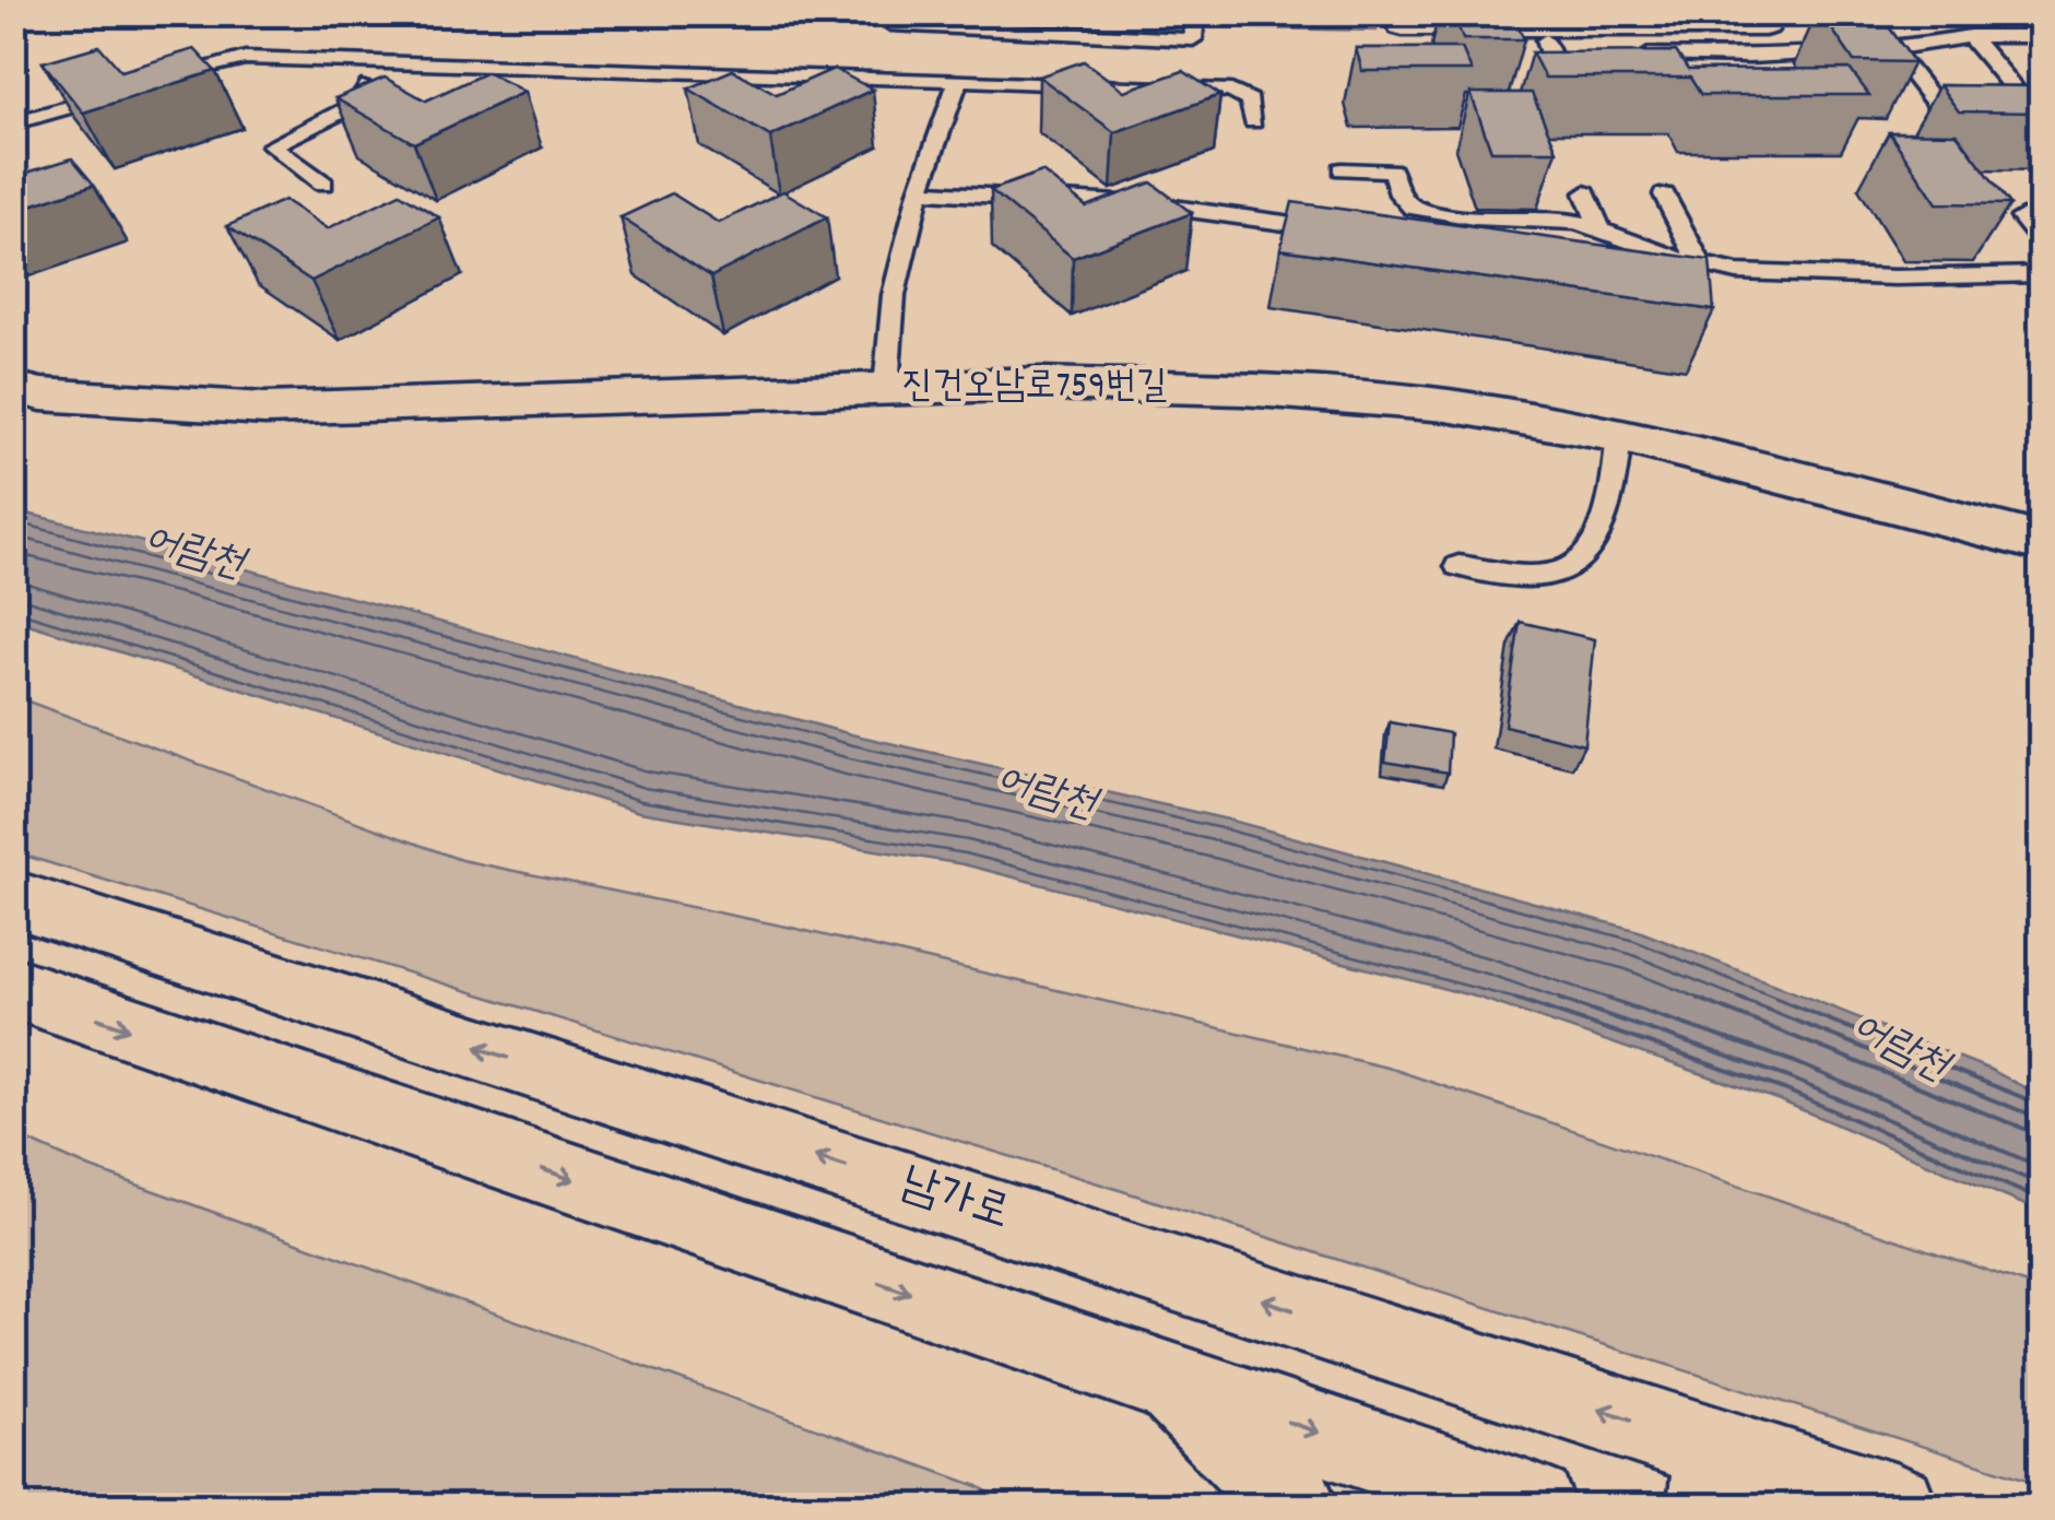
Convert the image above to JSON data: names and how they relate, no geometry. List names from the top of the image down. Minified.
{"streets":{"street":["진건오남로759번길","남가로"]},"water":["어람천"]}
